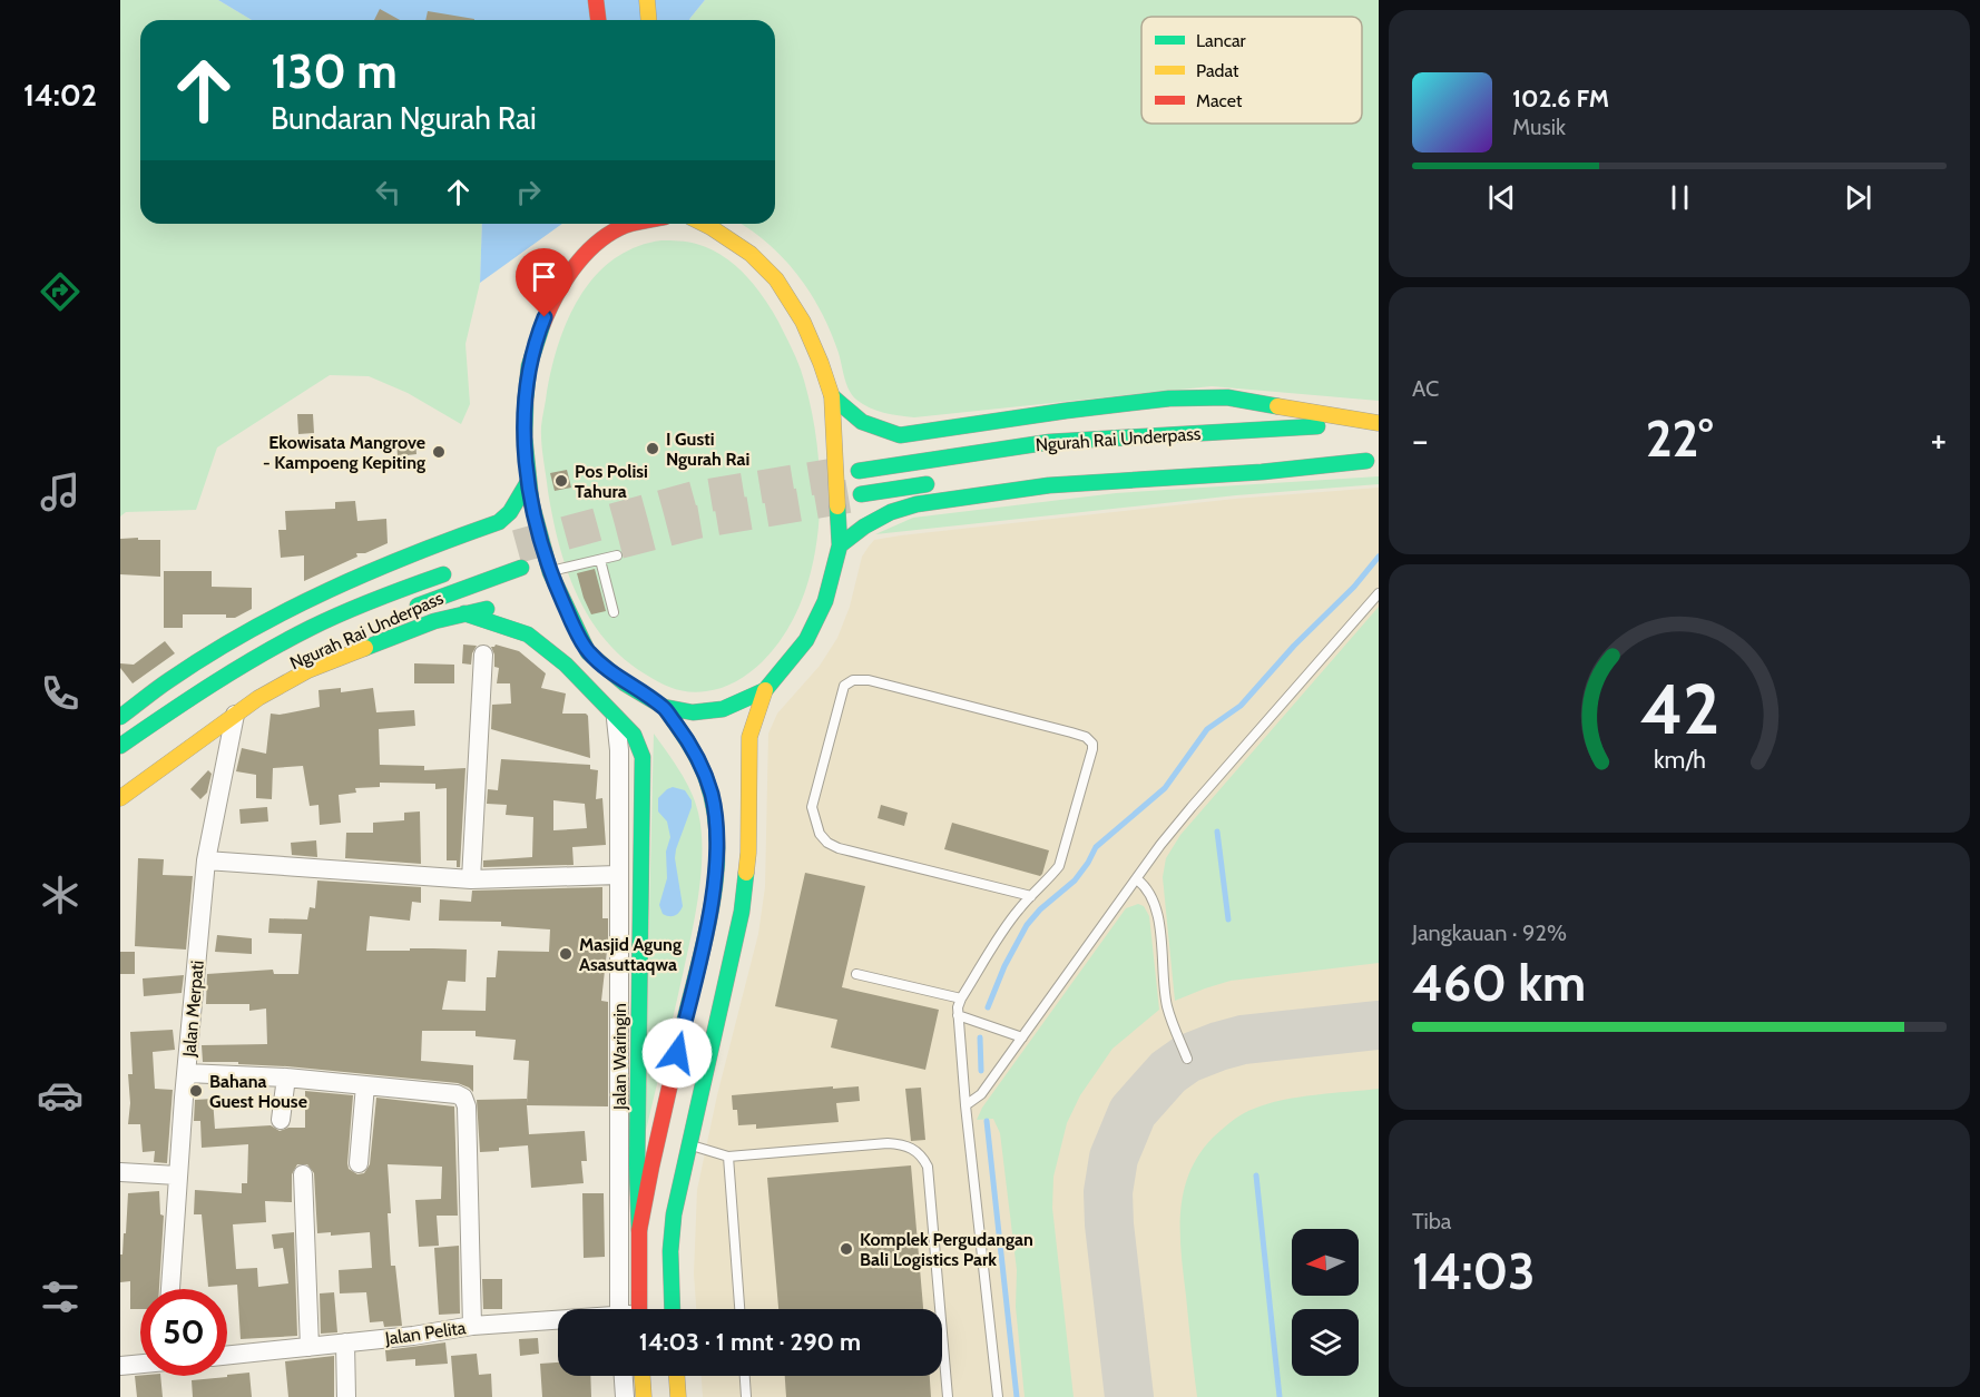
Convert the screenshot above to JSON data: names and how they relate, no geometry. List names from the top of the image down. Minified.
{"streets":{"main road":["Ngurah Rai Underpass"],"street":["Jalan Merpati","Jalan Waringin","Jalan Pelita"]},"places":["I Gusti Ngurah Rai","Ekowisata Mangrove - Kampoeng Kepiting","Pos Polisi Tahura","Masjid Agung Asasuttaqwa","Bahana Guest House","Komplek Pergudangan Bali Logistics Park"],"legend":["Lancar","Padat","Macet"],"north":"left","page":{"tabs":"14:02","turn":["130 m","Bundaran Ngurah Rai"],"song":["102.6 FM","Musik"],"tile":["AC",["Jangkauan · 92%","460 km"],["Tiba","14:03"]],"heat":["−","22°","+"],"limit":"50","trip":"14:03 · 1 mnt · 290 m","gauge":["42","km/h"]}}
